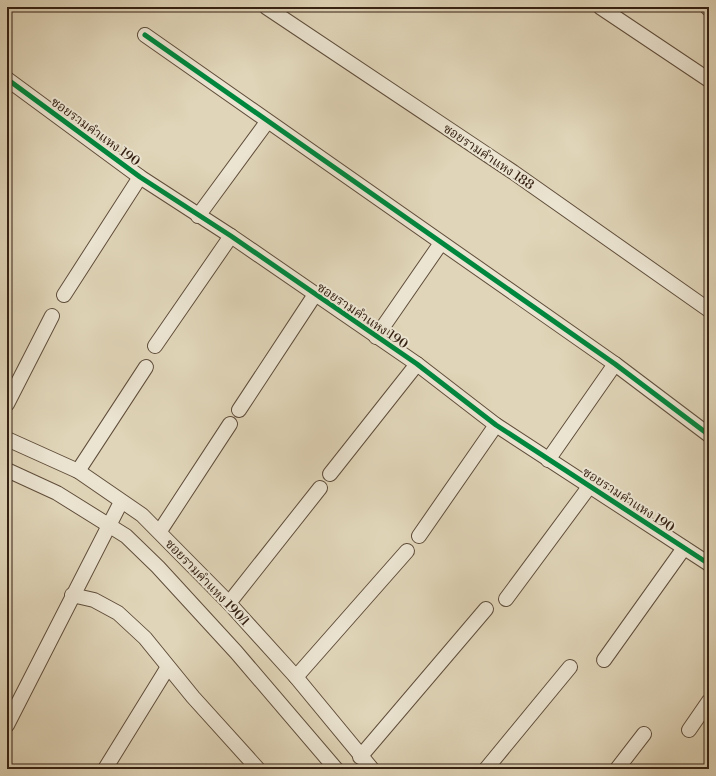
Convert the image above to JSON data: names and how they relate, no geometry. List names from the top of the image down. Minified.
{"streets":{"street":["ซอยรามคำแหง 190","ซอยรามคำแหง 188","ซอยรามคำแหง 190/1"]}}
